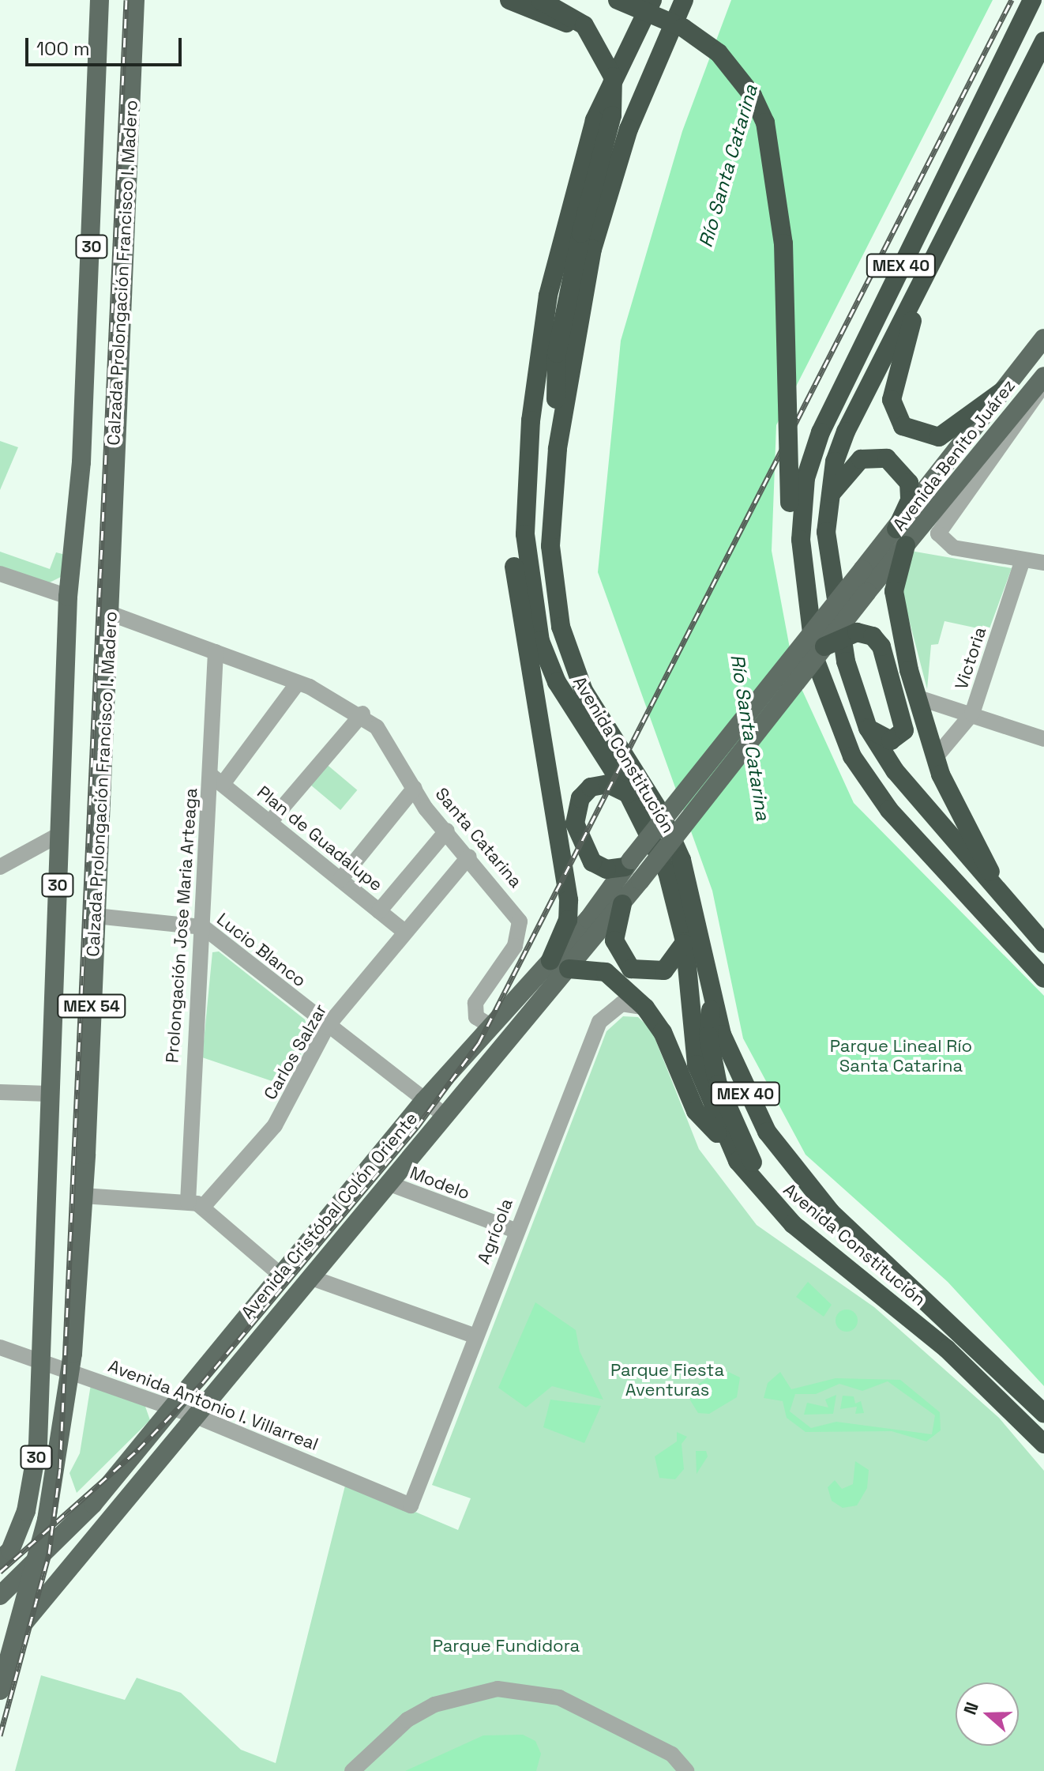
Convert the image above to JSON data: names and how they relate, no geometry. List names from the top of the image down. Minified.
{"streets":{"highway":["MEX 40","Avenida Constitución"],"main road":["30","Calzada Prolongación Francisco I. Madero","Avenida Benito Juárez","MEX 54","Avenida Cristóbal Colón Oriente"],"street":["Victoria","Santa Catarina","Plan de Guadalupe","Prolongación Jose Maria Arteaga","Lucio Blanco","Carlos Salzar","Modelo","Agrícola","Avenida Antonio I. Villarreal"]},"crossings":[["Calzada Prolongación Francisco I. Madero","Santa Catarina"],["Calzada Prolongación Francisco I. Madero","Lucio Blanco"],["Calzada Prolongación Francisco I. Madero","MEX 54"],["Calzada Prolongación Francisco I. Madero","Avenida Cristóbal Colón Oriente"],["Calzada Prolongación Francisco I. Madero","Avenida Antonio I. Villarreal"],["Avenida Benito Juárez","Avenida Cristóbal Colón Oriente"],["Santa Catarina","Prolongación Jose Maria Arteaga"],["Santa Catarina","Carlos Salzar"],["Santa Catarina","Avenida Cristóbal Colón Oriente"],["Plan de Guadalupe","Prolongación Jose Maria Arteaga"],["Plan de Guadalupe","Carlos Salzar"],["Prolongación Jose Maria Arteaga","Lucio Blanco"],["Prolongación Jose Maria Arteaga","Carlos Salzar"],["Lucio Blanco","Carlos Salzar"],["Lucio Blanco","Avenida Cristóbal Colón Oriente"],["MEX 54","Avenida Cristóbal Colón Oriente"],["Modelo","Avenida Cristóbal Colón Oriente"],["Modelo","Agrícola"],["Avenida Cristóbal Colón Oriente","Avenida Antonio I. Villarreal"],["Agrícola","Avenida Antonio I. Villarreal"]],"water":["Río Santa Catarina"],"parks":["Parque Lineal Río Santa Catarina","Parque Fiesta Aventuras","Parque Fundidora"],"scale_bar":"100 m","north":"left"}
